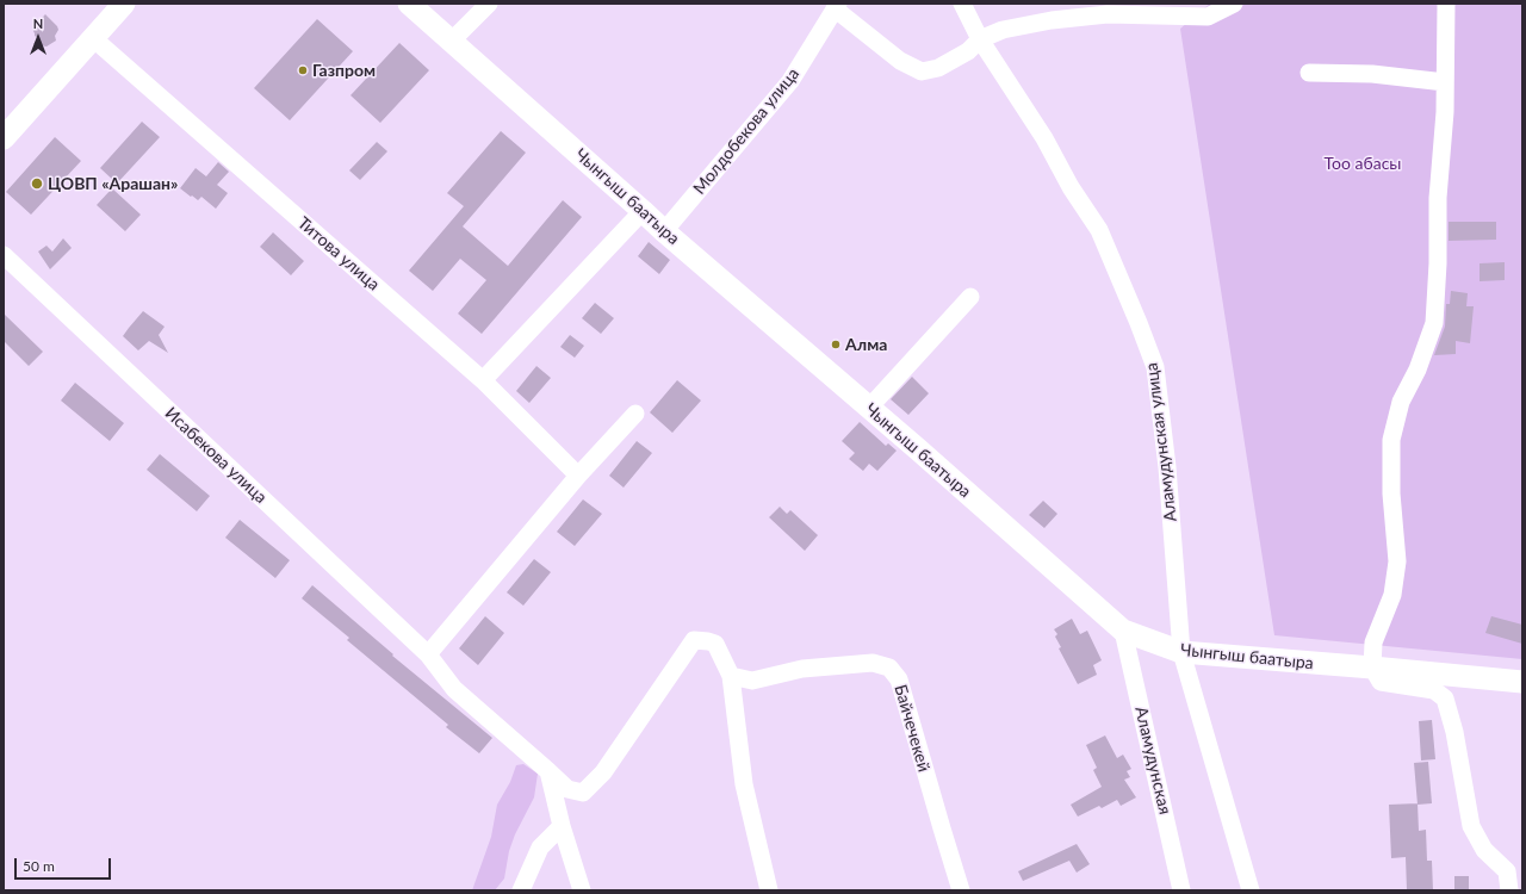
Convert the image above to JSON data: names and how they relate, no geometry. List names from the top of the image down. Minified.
{"streets":{"main road":["Чынгыш баатыра"],"street":["Молдобекова улица","Титова улица","Аламудунская улица","Исабекова улица","Байчечекей","Аламудунская"]},"crossings":[["Молдобекова улица","Чынгыш баатыра"],["Чынгыш баатыра","Аламудунская улица"],["Чынгыш баатыра","Аламудунская"],["Исабекова улица","Байчечекей"]],"parks":["Тоо абасы"],"places":["Газпром","ЦОВП «Арашан»","Алма"],"scale_bar":"50 m","north":"top"}
